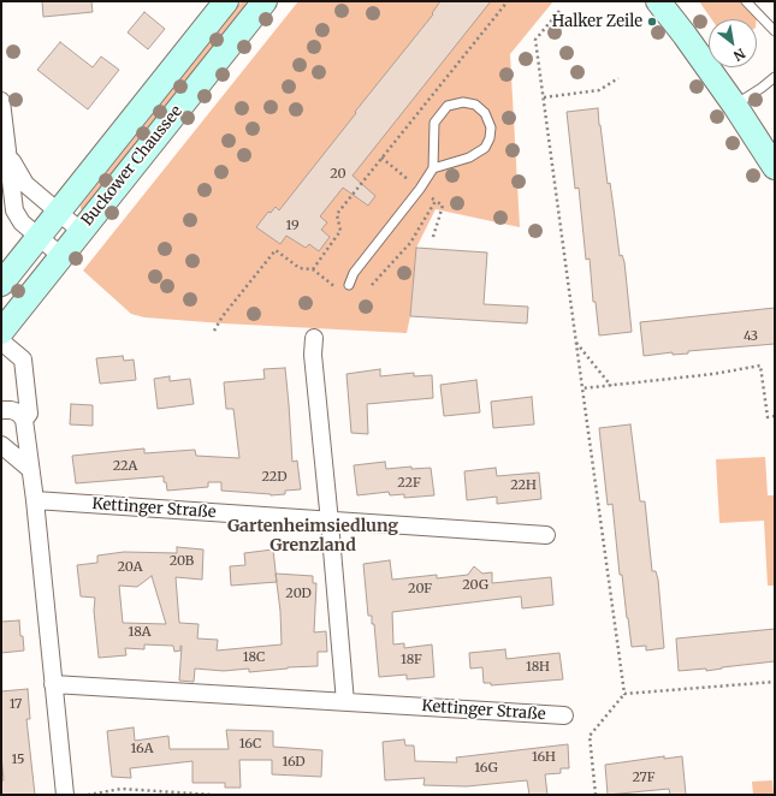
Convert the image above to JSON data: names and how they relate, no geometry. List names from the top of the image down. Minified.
{"streets":{"main road":["Buckower Chaussee"],"street":["Kettinger Straße"]},"districts":["Gartenheimsiedlung Grenzland"],"places":["Halker Zeile"],"house_numbers":["20","19","43","22A","22D","22F","22H","20B","20A","20G","20F","20D","18A","18C","18F","18H","17","16C","16A","16H","15","16D","16G","27F"],"north":"bottom right"}
